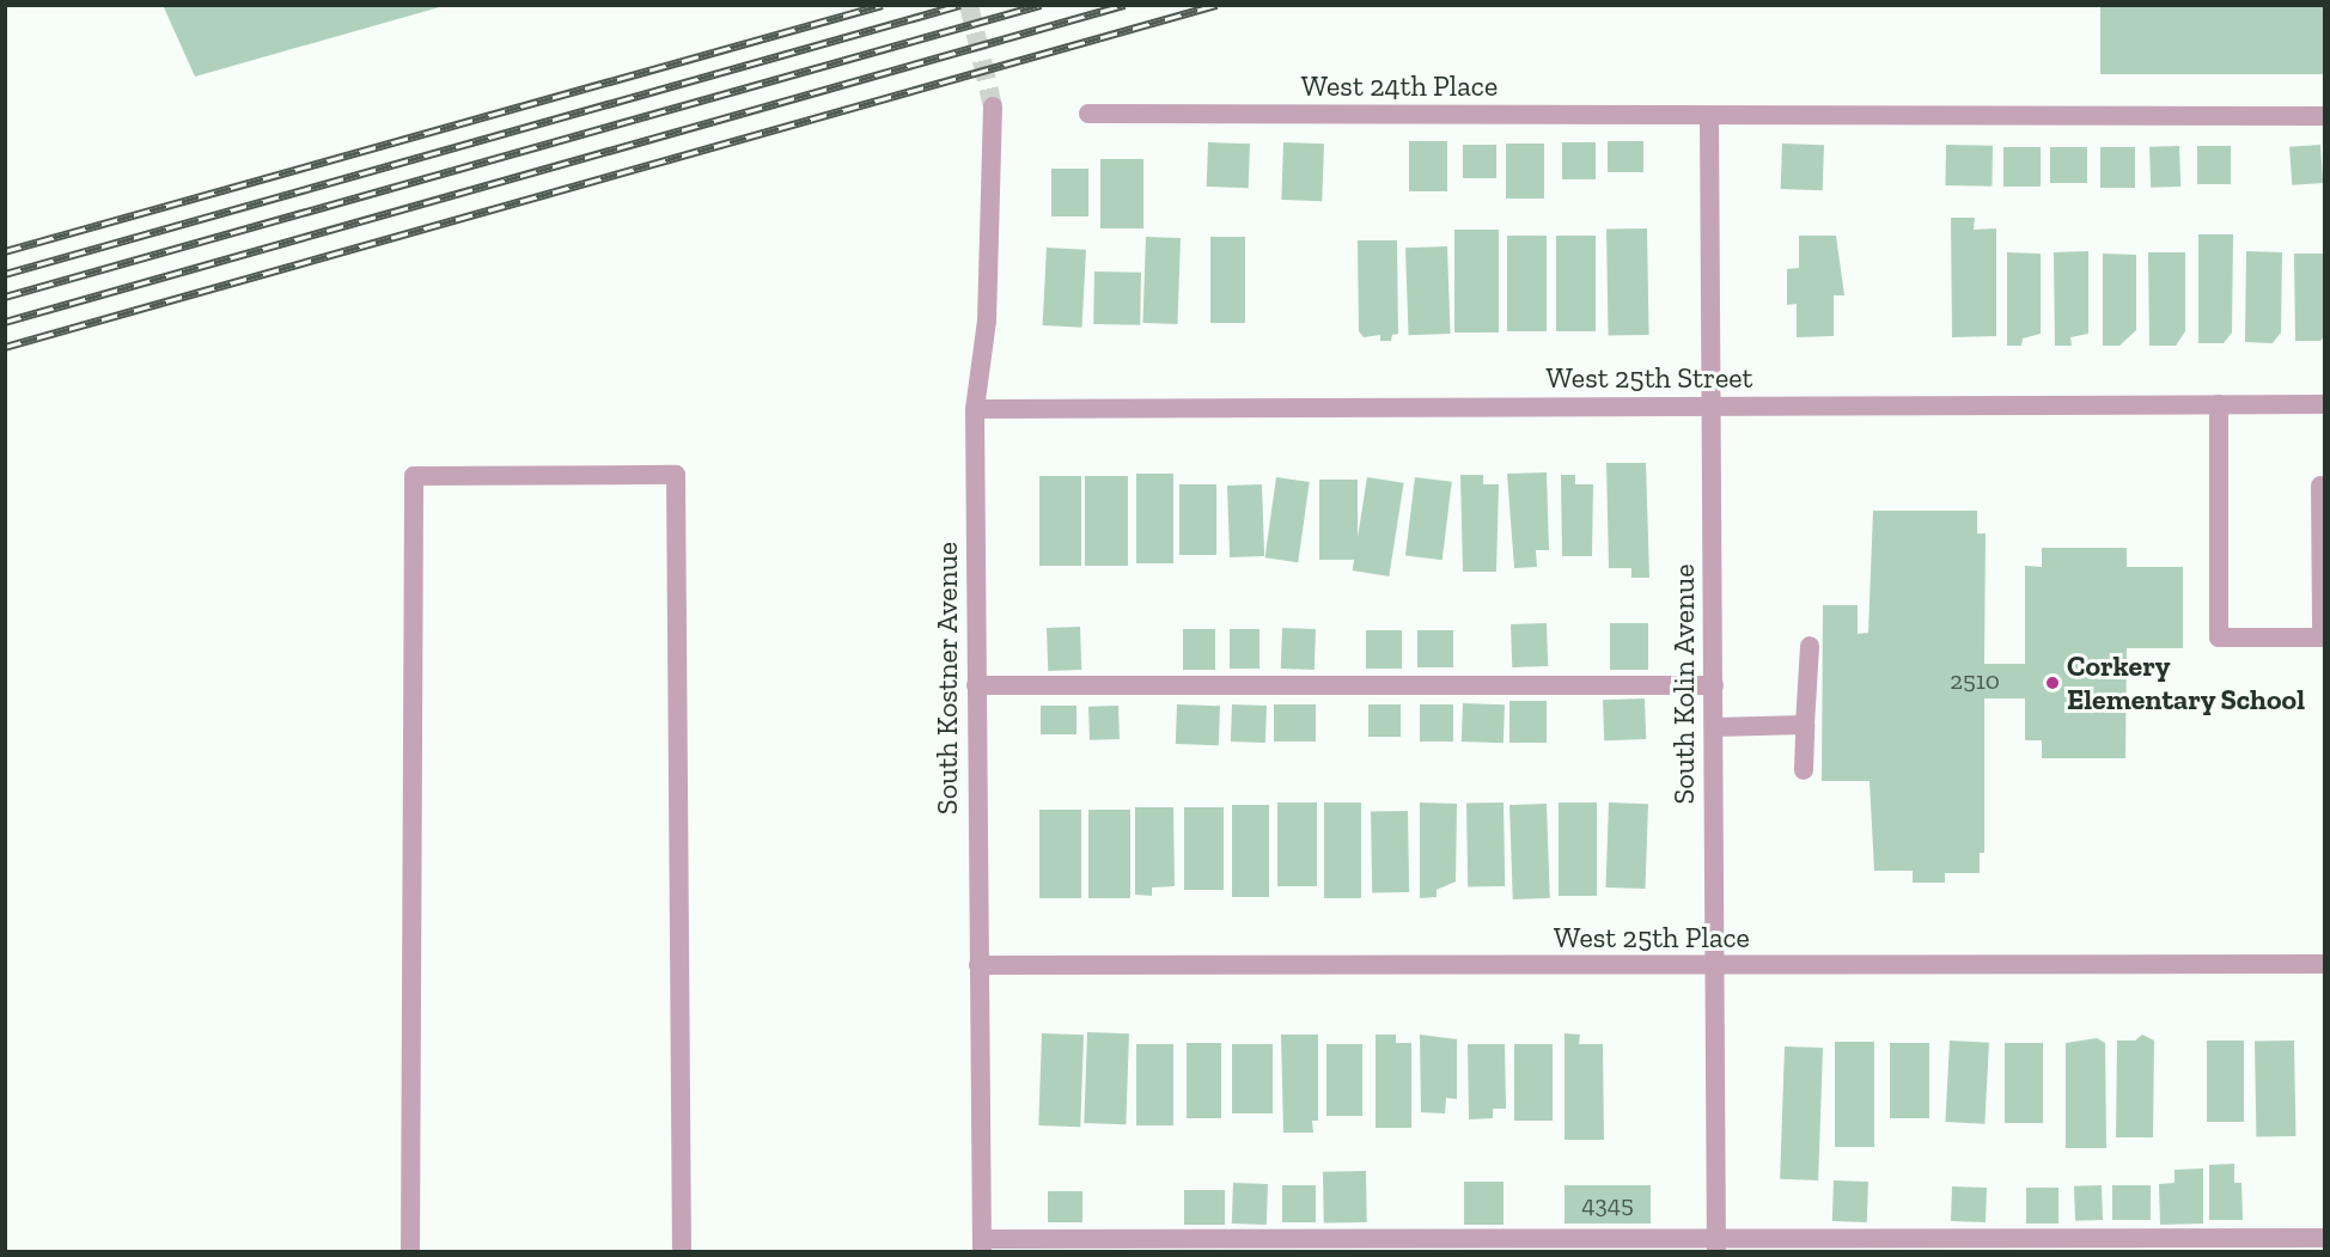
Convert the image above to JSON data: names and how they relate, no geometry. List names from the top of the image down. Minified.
{"streets":{"street":["West 24th Place","West 25th Street","South Kostner Avenue","South Kolin Avenue","West 25th Place"]},"crossings":[["West 24th Place","South Kolin Avenue"],["West 25th Street","South Kostner Avenue"],["West 25th Street","South Kolin Avenue"],["South Kostner Avenue","West 25th Place"],["South Kolin Avenue","West 25th Place"]],"places":["Corkery Elementary School"],"house_numbers":["2510","4345"]}
